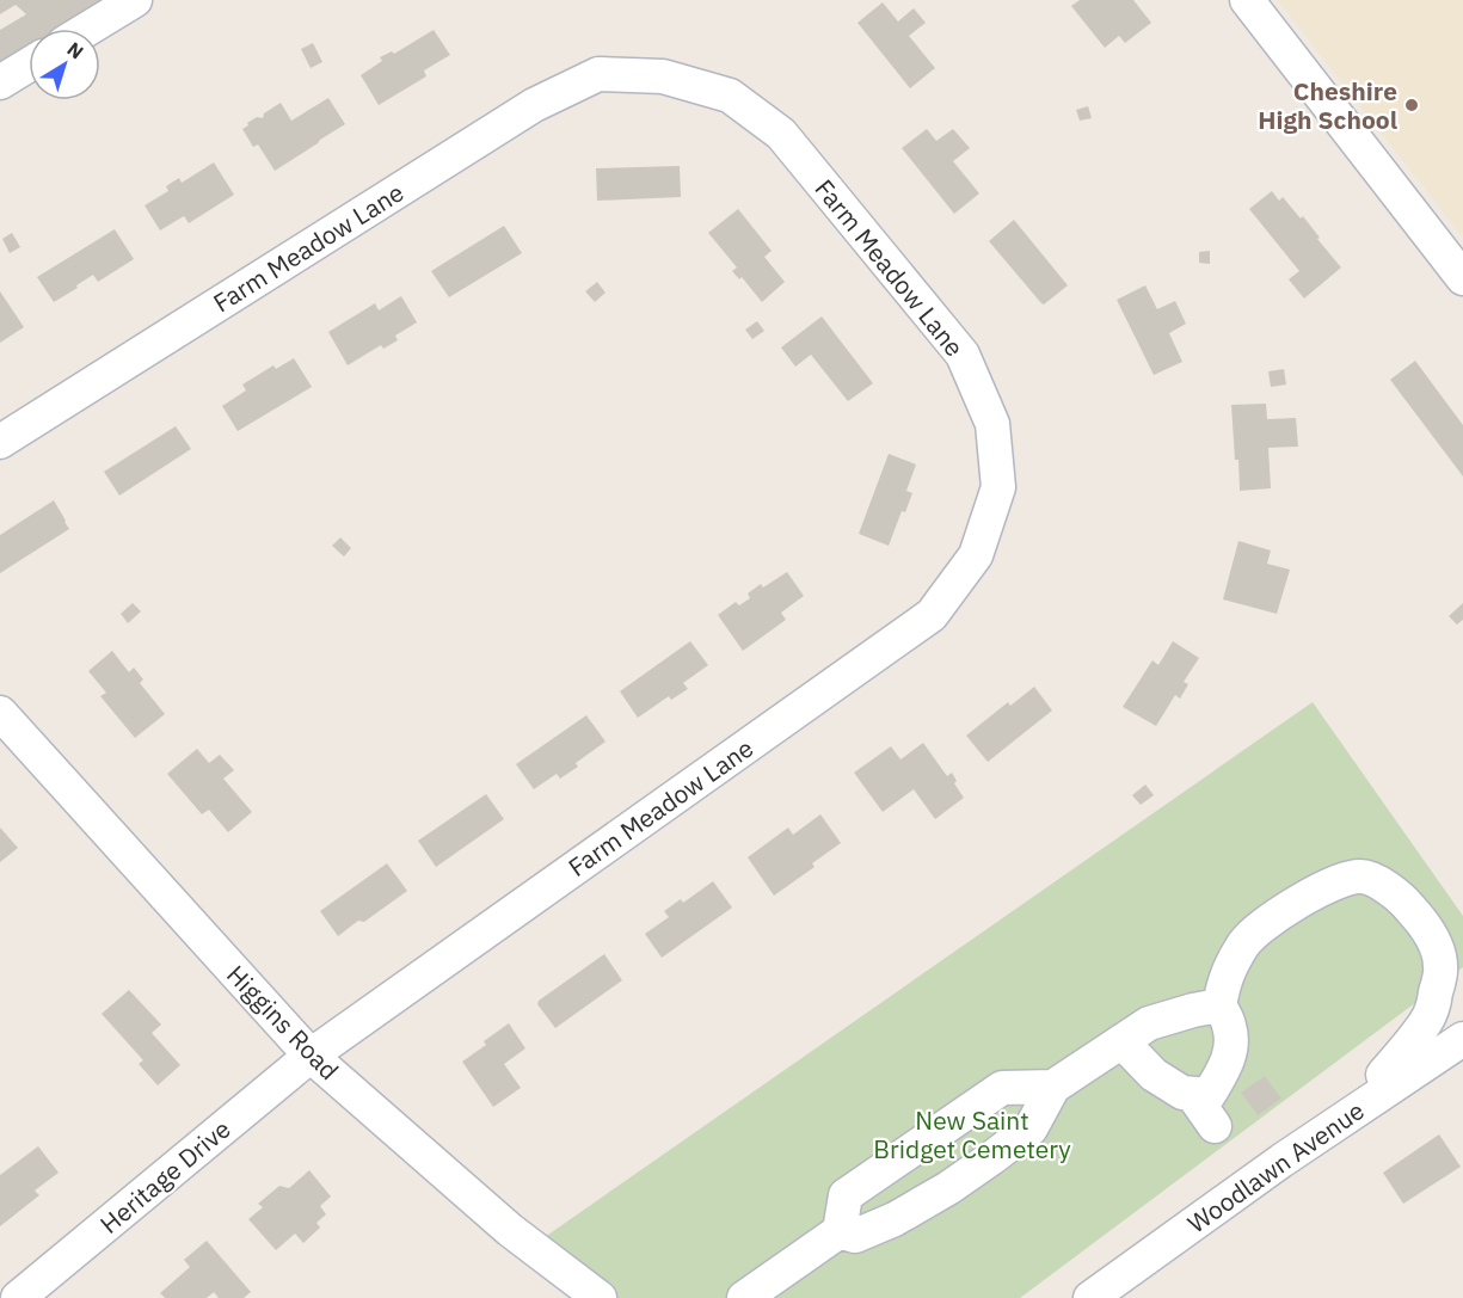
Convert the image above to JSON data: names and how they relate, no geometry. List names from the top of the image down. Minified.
{"streets":{"street":["Farm Meadow Lane","Higgins Road","Woodlawn Avenue","Heritage Drive"]},"crossings":[["Farm Meadow Lane","Higgins Road"],["Farm Meadow Lane","Heritage Drive"],["Higgins Road","Heritage Drive"]],"parks":["New Saint Bridget Cemetery"],"places":["Cheshire High School"],"north":"top right"}
